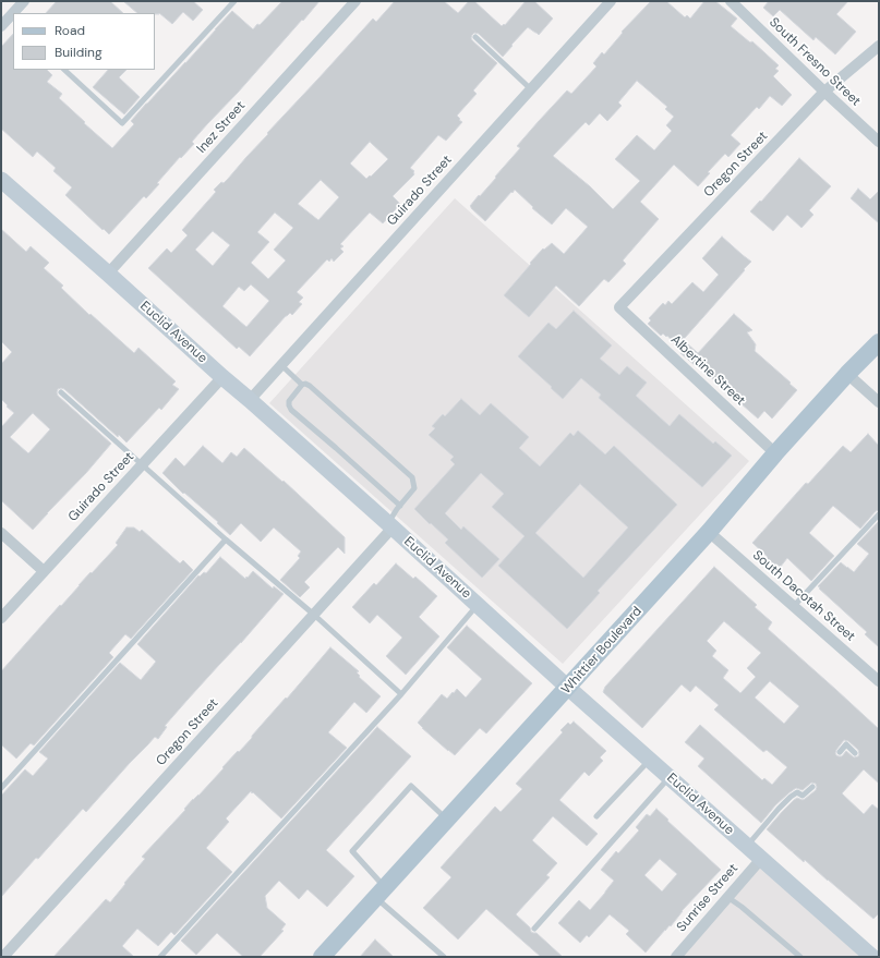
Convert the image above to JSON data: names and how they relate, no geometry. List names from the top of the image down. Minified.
{"streets":{"main road":["Whittier Boulevard"],"street":["South Fresno Street","Inez Street","Oregon Street","Guirado Street","Euclid Avenue","Albertine Street","South Dacotah Street","Sunrise Street"]},"crossings":[["South Fresno Street","Oregon Street"],["Inez Street","Euclid Avenue"],["Oregon Street","Euclid Avenue"],["Oregon Street","Albertine Street"],["Guirado Street","Euclid Avenue"],["Euclid Avenue","Whittier Boulevard"],["Euclid Avenue","Sunrise Street"],["Albertine Street","Whittier Boulevard"],["South Dacotah Street","Whittier Boulevard"]],"legend":["Road","Building"]}
